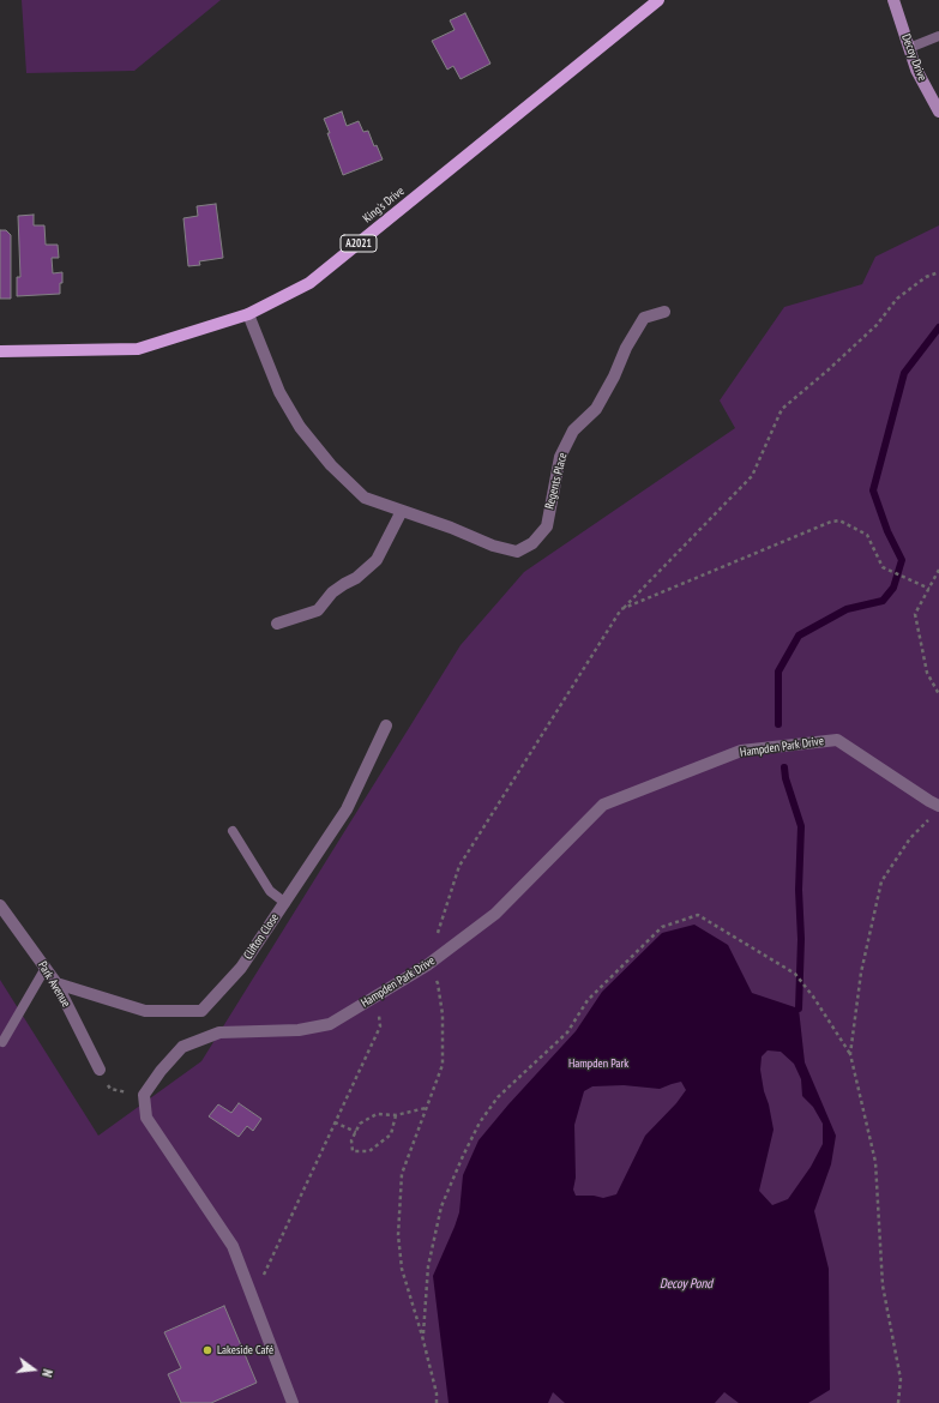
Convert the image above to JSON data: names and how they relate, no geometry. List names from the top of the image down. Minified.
{"streets":{"main road":["King's Drive","A2021"],"street":["Decoy Drive","Regents Place","Hampden Park Drive","Clifton Close","Park Avenue"]},"crossings":[["King's Drive","Regents Place"],["Clifton Close","Park Avenue"]],"water":["Decoy Pond"],"parks":["Hampden Park"],"places":["Lakeside Café"],"north":"right"}
